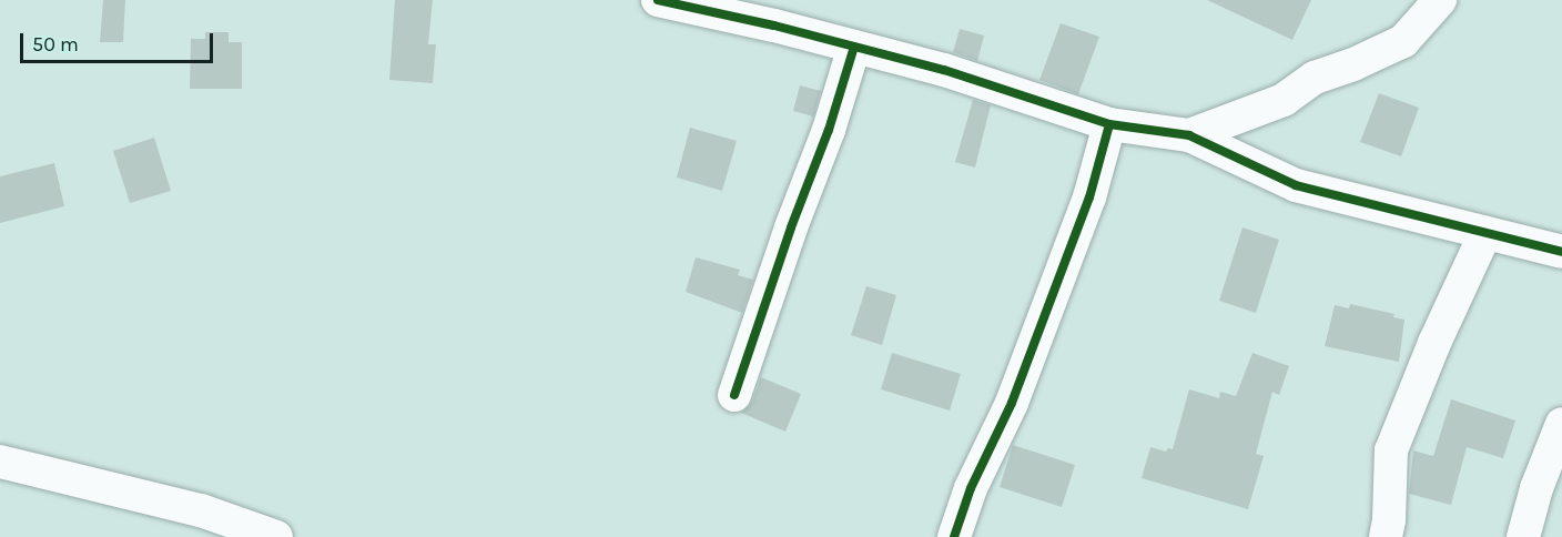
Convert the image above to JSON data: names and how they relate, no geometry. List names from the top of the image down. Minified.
{"scale_bar":"50 m"}
